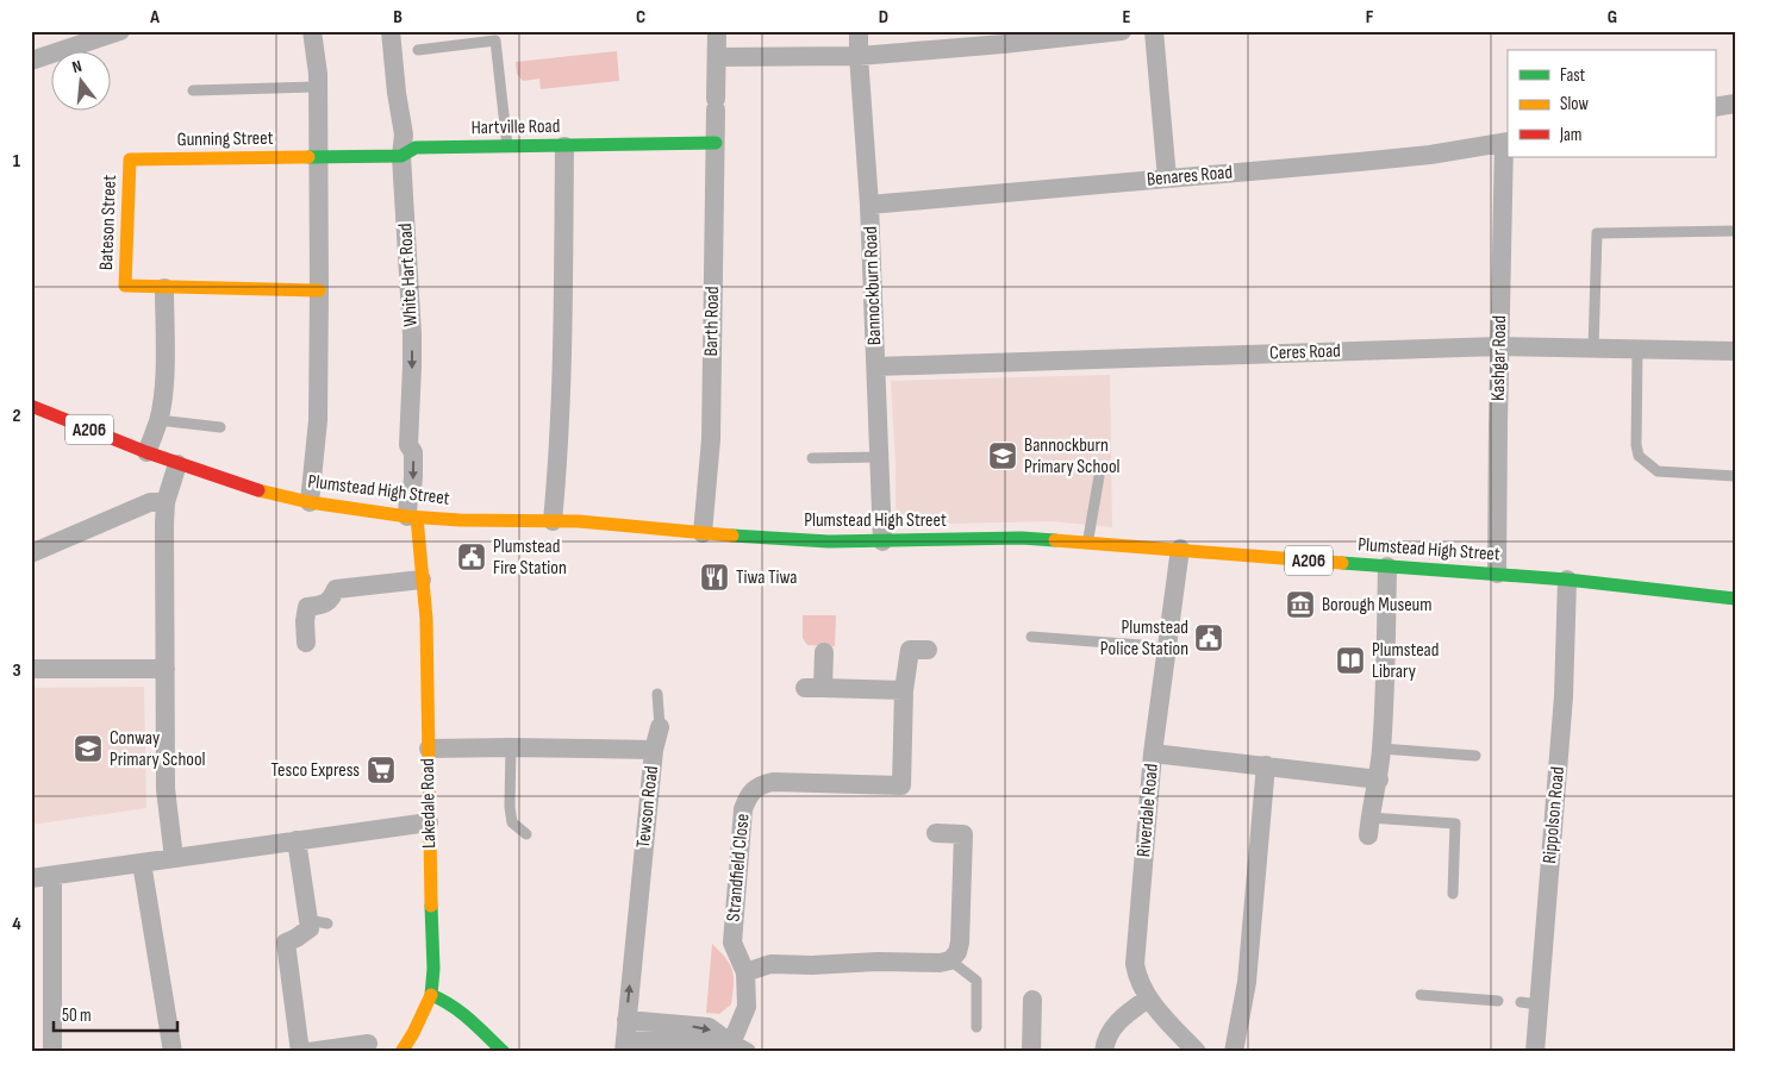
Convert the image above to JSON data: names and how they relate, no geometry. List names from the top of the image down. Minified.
{"streets":{"main road":["Hartville Road","Gunning Street","Bateson Street","A206","Plumstead High Street","Lakedale Road"],"street":["Benares Road","White Hart Road","Bannockburn Road","Barth Road","Ceres Road","Kashgar Road","Tewson Road","Riverdale Road","Rippolson Road","Strandfield Close"]},"crossings":[["Hartville Road","Gunning Street"],["Hartville Road","White Hart Road"],["Hartville Road","Barth Road"],["Gunning Street","Bateson Street"],["Benares Road","Bannockburn Road"],["Benares Road","Kashgar Road"],["White Hart Road","Plumstead High Street"],["White Hart Road","Lakedale Road"],["Bannockburn Road","Ceres Road"],["Bannockburn Road","Plumstead High Street"],["Barth Road","Plumstead High Street"],["Ceres Road","Kashgar Road"],["Kashgar Road","Plumstead High Street"],["Plumstead High Street","Lakedale Road"],["Plumstead High Street","Riverdale Road"],["Plumstead High Street","Rippolson Road"],["Lakedale Road","Tewson Road"]],"one_way":["Tewson Road"],"places":{"school or university":["Bannockburn Primary School","Conway Primary School"],"public building":["Plumstead Fire Station","Plumstead Police Station"],"restaurant":["Tiwa Tiwa"],"museum":["Borough Museum"],"library":["Plumstead Library"],"supermarket":["Tesco Express"]},"legend":["Fast","Slow","Jam"],"scale_bar":"50 m","north":"top","grid":{"columns":["A","B","C","D","E","F","G"],"rows":["1","2","3","4"]}}
